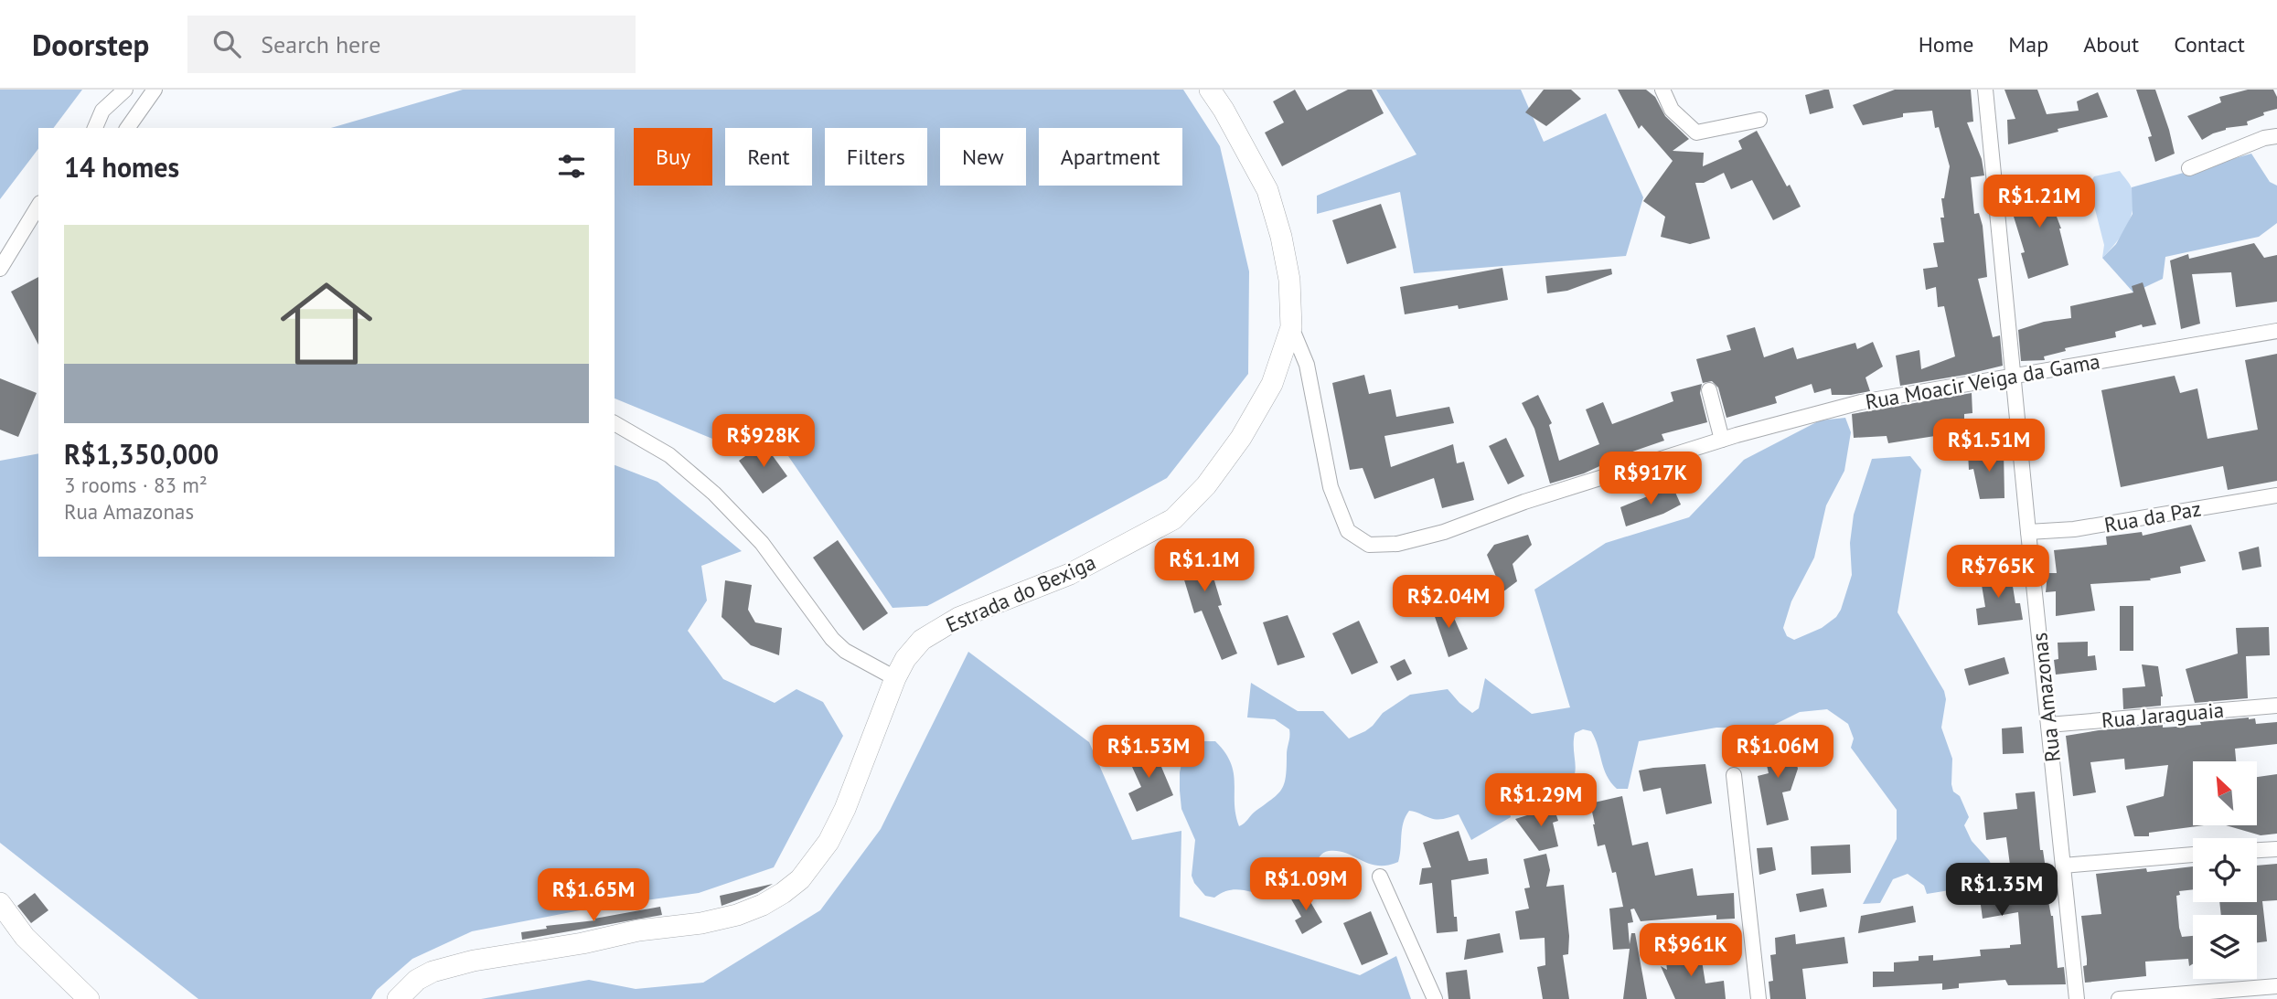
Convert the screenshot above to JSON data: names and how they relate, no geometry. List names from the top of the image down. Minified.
{"streets":{"street":["Rua Moacir Veiga da Gama","Rua da Paz","Estrada do Bexiga","Rua Amazonas","Rua Jaraguaia"]},"crossings":[["Rua Moacir Veiga da Gama","Estrada do Bexiga"],["Rua Moacir Veiga da Gama","Rua Amazonas"],["Rua da Paz","Rua Amazonas"],["Rua Amazonas","Rua Jaraguaia"]],"north":"top left","page":{"header":"Doorstep","search":"Search here","nav":["Home","Map","About","Contact"],"chip":["Buy","Rent","Filters","New","Apartment"],"heading":"14 homes","price":["R$1.21M","R$928K","R$1.51M","R$917K","R$1.1M","R$765K","R$2.04M","R$1.53M","R$1.06M","R$1.29M","R$1.09M","R$1.35M","R$1.65M","R$961K"],"list":[{"name":"R$1,350,000","note":"3 rooms · 83 m² · Rua Amazonas"}]}}
